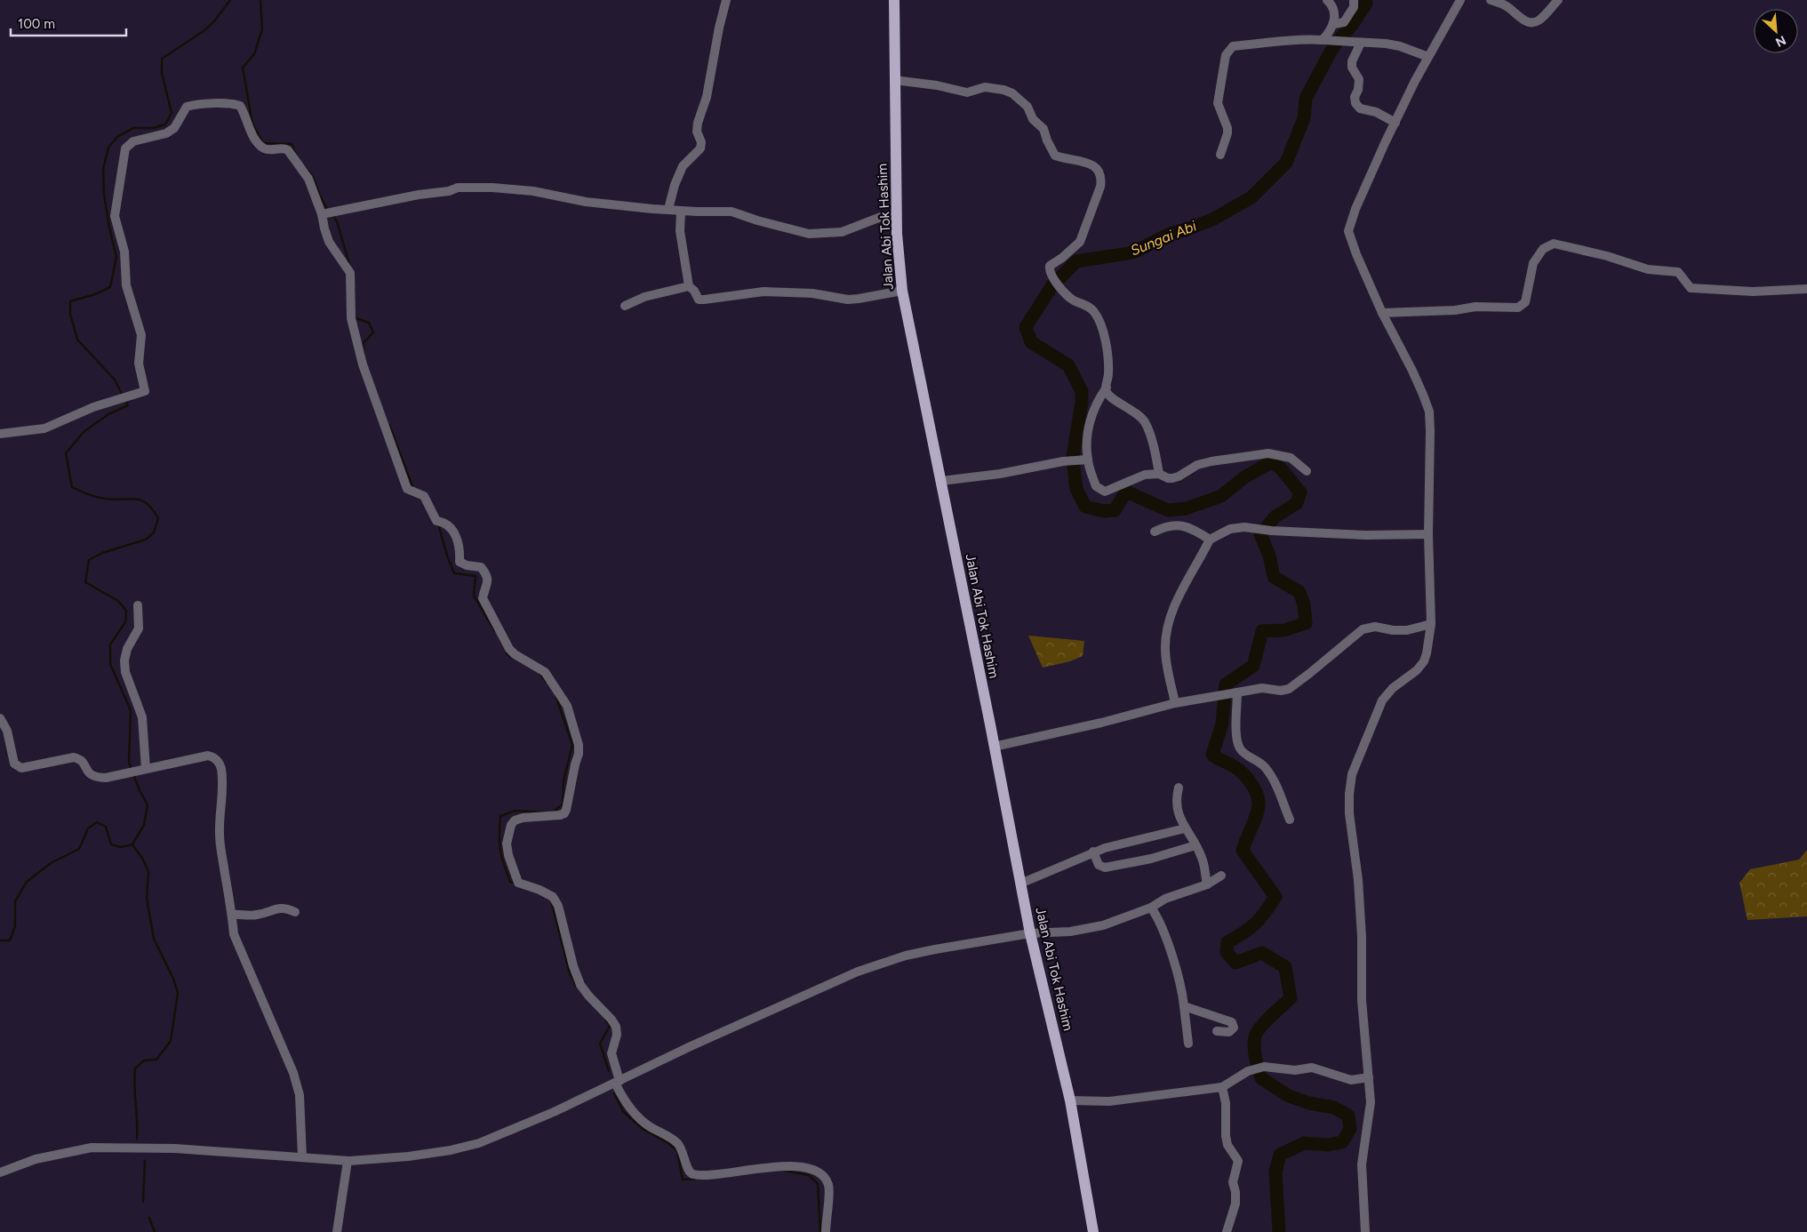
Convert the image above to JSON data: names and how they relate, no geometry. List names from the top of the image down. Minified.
{"streets":{"main road":["Jalan Abi Tok Hashim"]},"water":["Sungai Abi"],"scale_bar":"100 m","north":"bottom right"}
